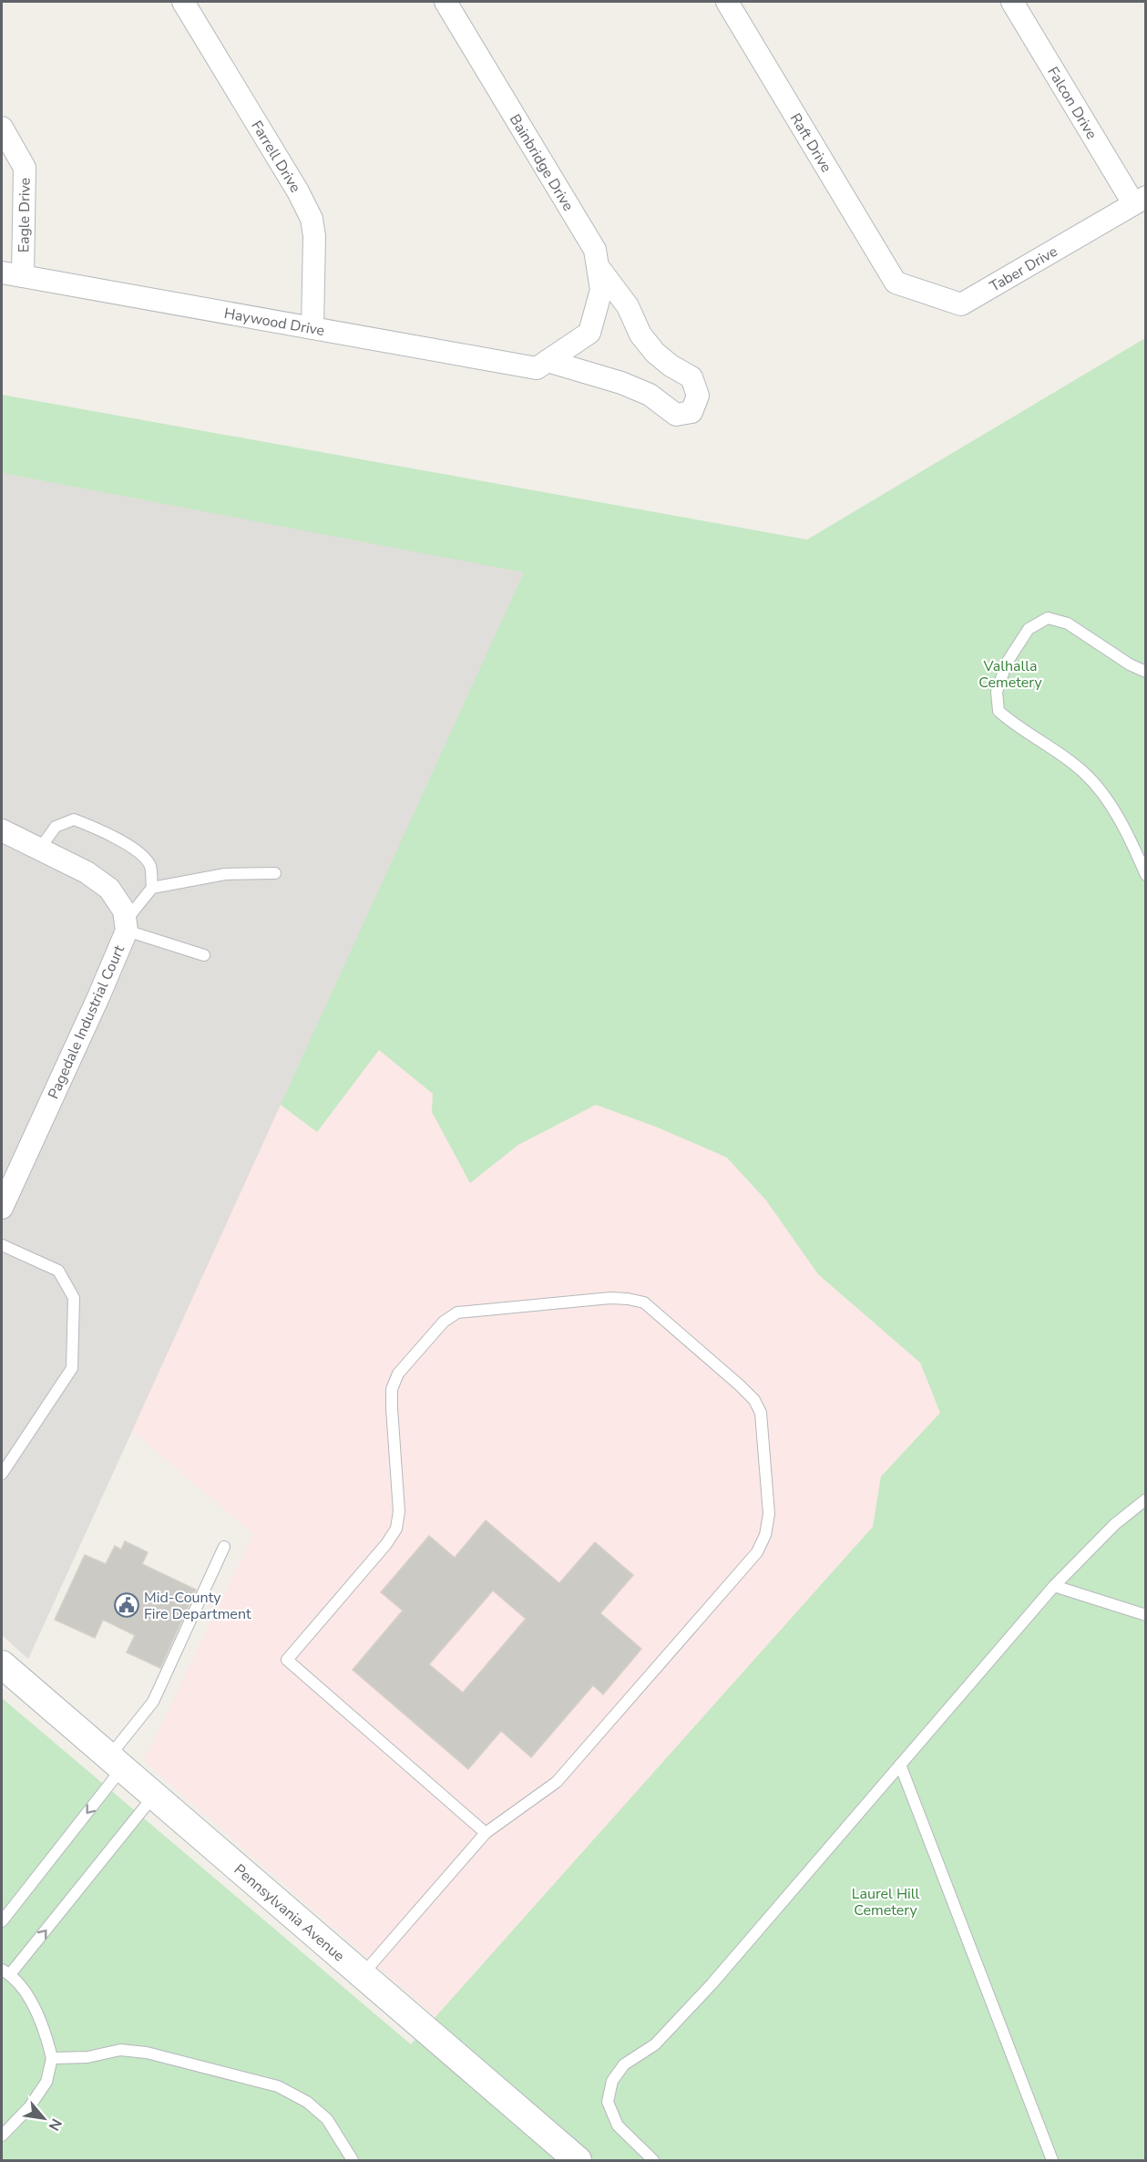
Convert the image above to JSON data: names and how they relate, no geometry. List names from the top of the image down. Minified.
{"streets":{"street":["Falcon Drive","Raft Drive","Farrell Drive","Bainbridge Drive","Eagle Drive","Taber Drive","Haywood Drive","Pagedale Industrial Court","Pennsylvania Avenue"]},"crossings":[["Falcon Drive","Taber Drive"],["Raft Drive","Taber Drive"],["Farrell Drive","Haywood Drive"],["Bainbridge Drive","Haywood Drive"],["Eagle Drive","Haywood Drive"]],"parks":["Valhalla Cemetery","Laurel Hill Cemetery"],"places":{"public building":["Mid-County Fire Department"]},"north":"bottom right"}
